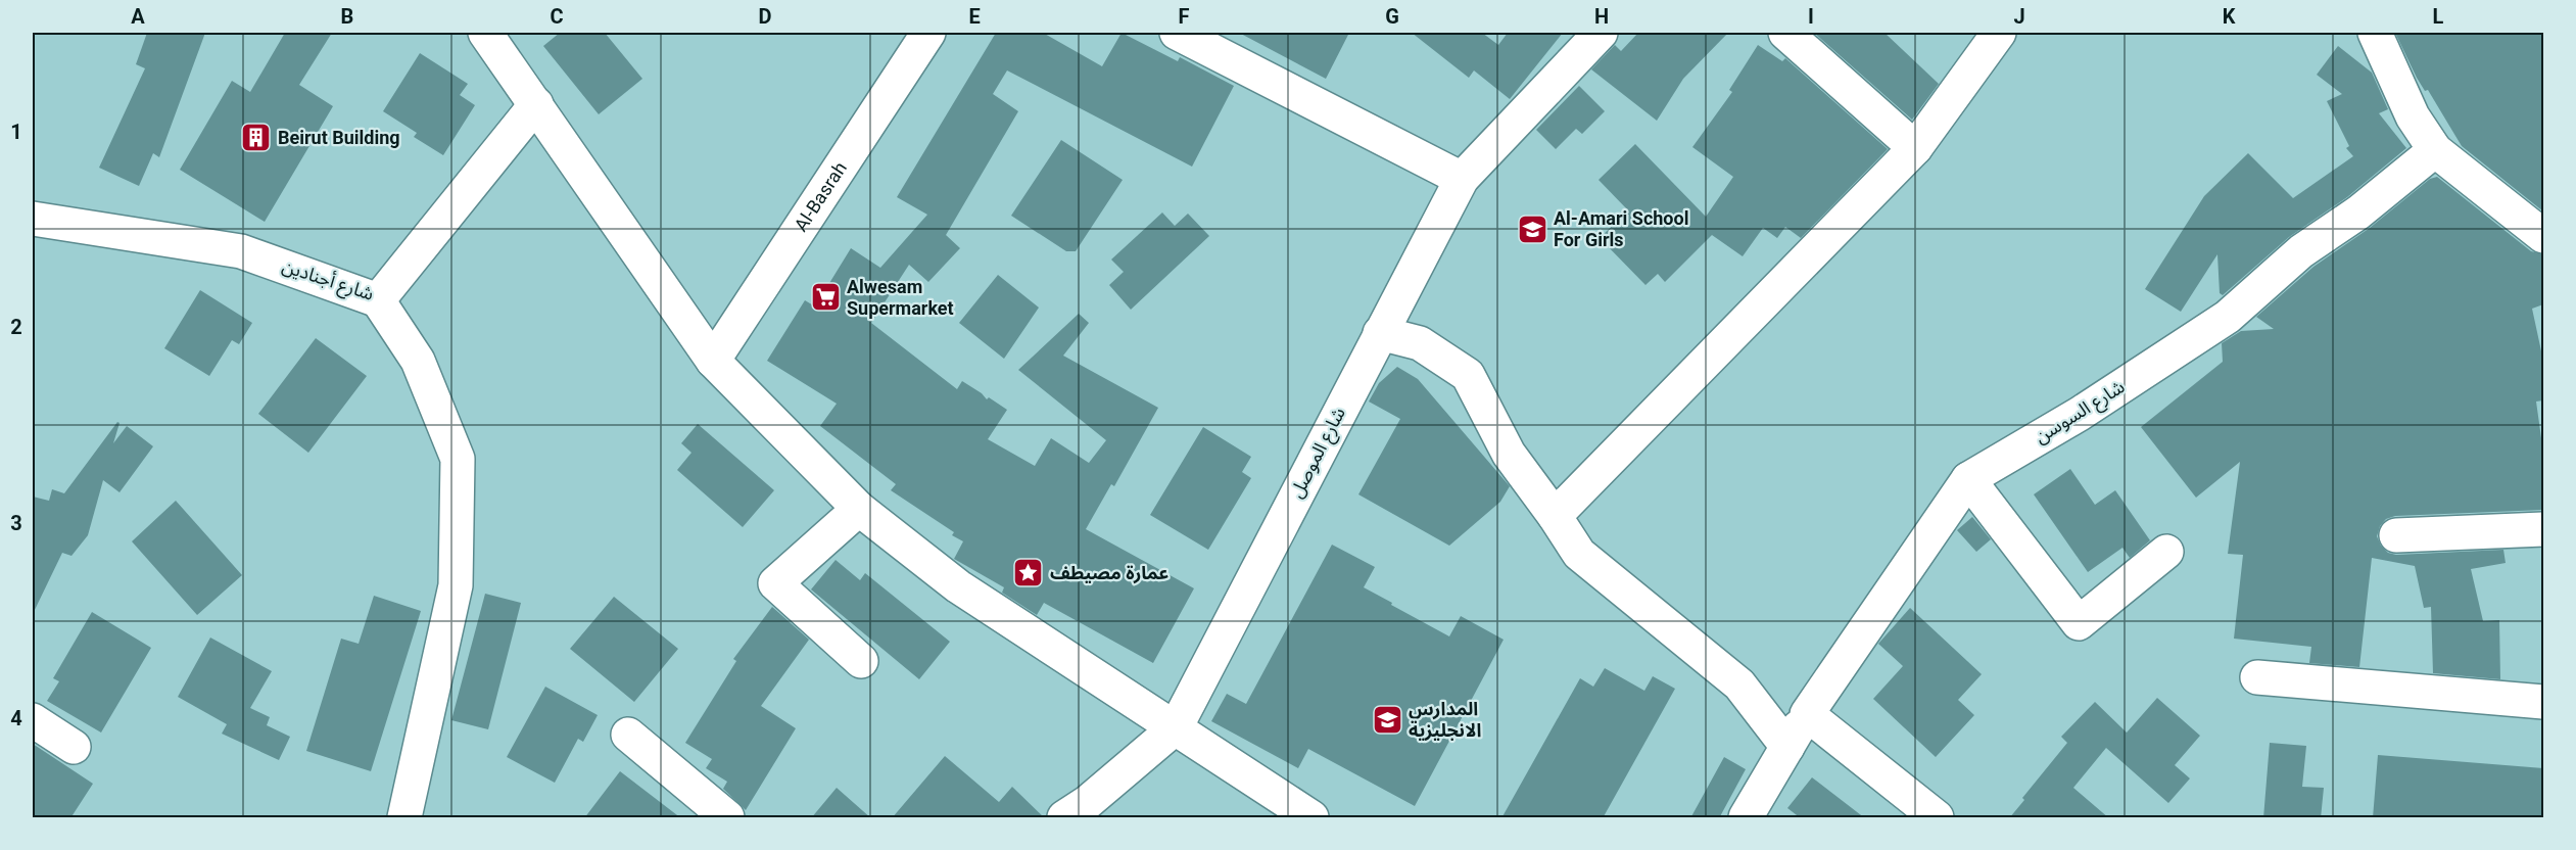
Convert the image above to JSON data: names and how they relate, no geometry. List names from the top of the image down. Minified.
{"streets":{"street":["Al-Basrah","شارع أجنادين","شارع السوسن","شارع الموصل"]},"places":{"building":["Beirut Building"],"school or university":["Al-Amari School For Girls","المدارس الانجليزية"],"supermarket":["Alwesam Supermarket"],"place":["عمارة مصيطف"]},"grid":{"columns":["A","B","C","D","E","F","G","H","I","J","K","L"],"rows":["1","2","3","4"]}}
